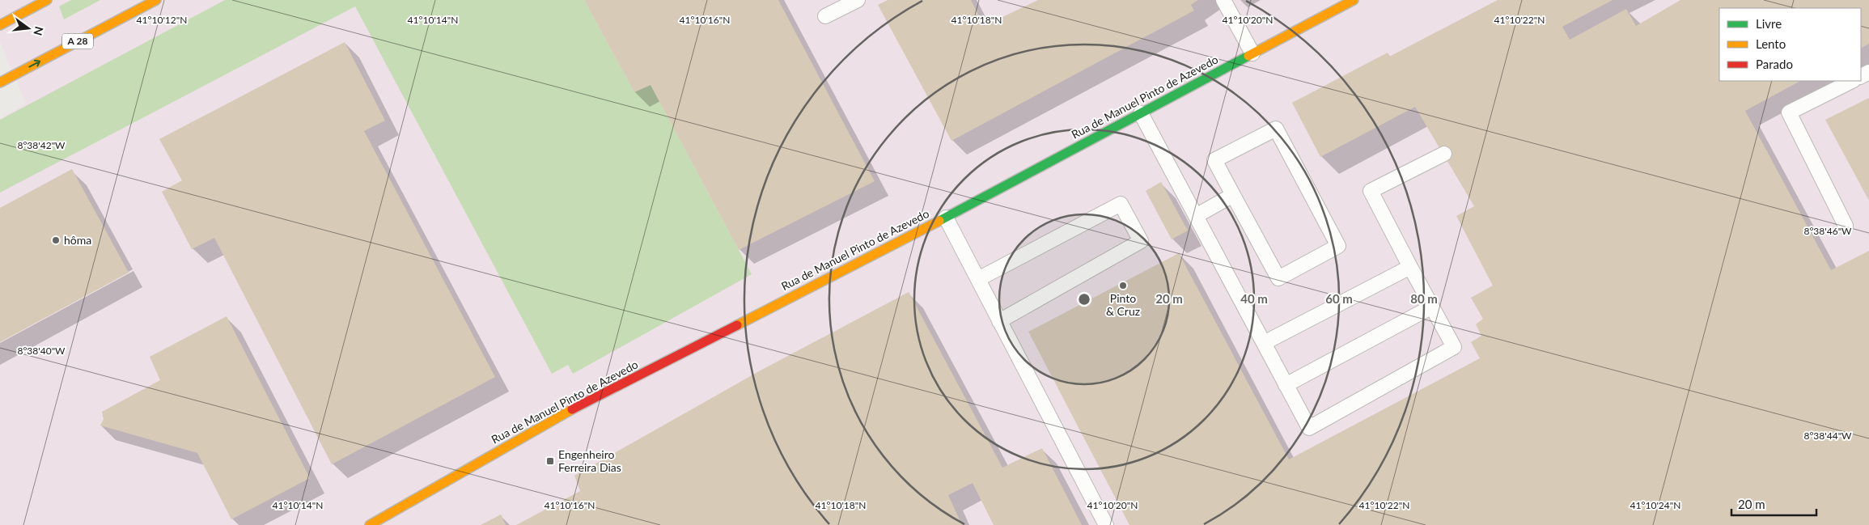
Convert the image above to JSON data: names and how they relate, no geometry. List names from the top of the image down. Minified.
{"streets":{"main road":["A 28","Rua de Manuel Pinto de Azevedo"]},"places":{"other":["hôma","Pinto & Cruz"],"transit":["Engenheiro Ferreira Dias"]},"legend":["Livre","Lento","Parado"],"scale_bar":"20 m","north":"right","coordinates":["41°10'12\"N","41°10'14\"N","41°10'16\"N","41°10'18\"N","41°10'20\"N","41°10'22\"N","8°38'42\"W","8°38'46\"W","8°38'40\"W","8°38'44\"W","41°10'24\"N"],"rings":["20 m","40 m","60 m","80 m"]}
